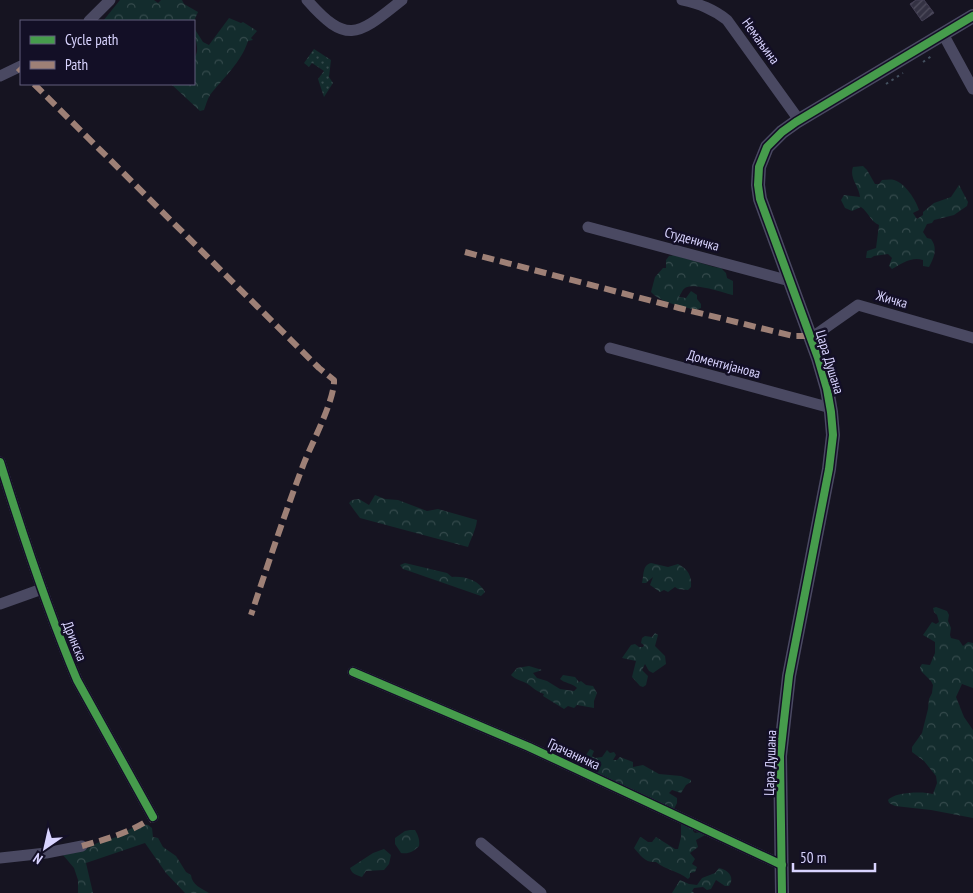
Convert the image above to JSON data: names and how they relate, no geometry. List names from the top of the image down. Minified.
{"streets":{"street":["Немањина","Студеничка","Жичка","Цара Душана","Доментијанова","Дринска","Грачаничка"]},"crossings":[["Немањина","Цара Душана"],["Студеничка","Цара Душана"],["Жичка","Цара Душана"],["Цара Душана","Доментијанова"],["Цара Душана","Грачаничка"]],"legend":["Cycle path","Path"],"scale_bar":"50 m","north":"bottom left"}
